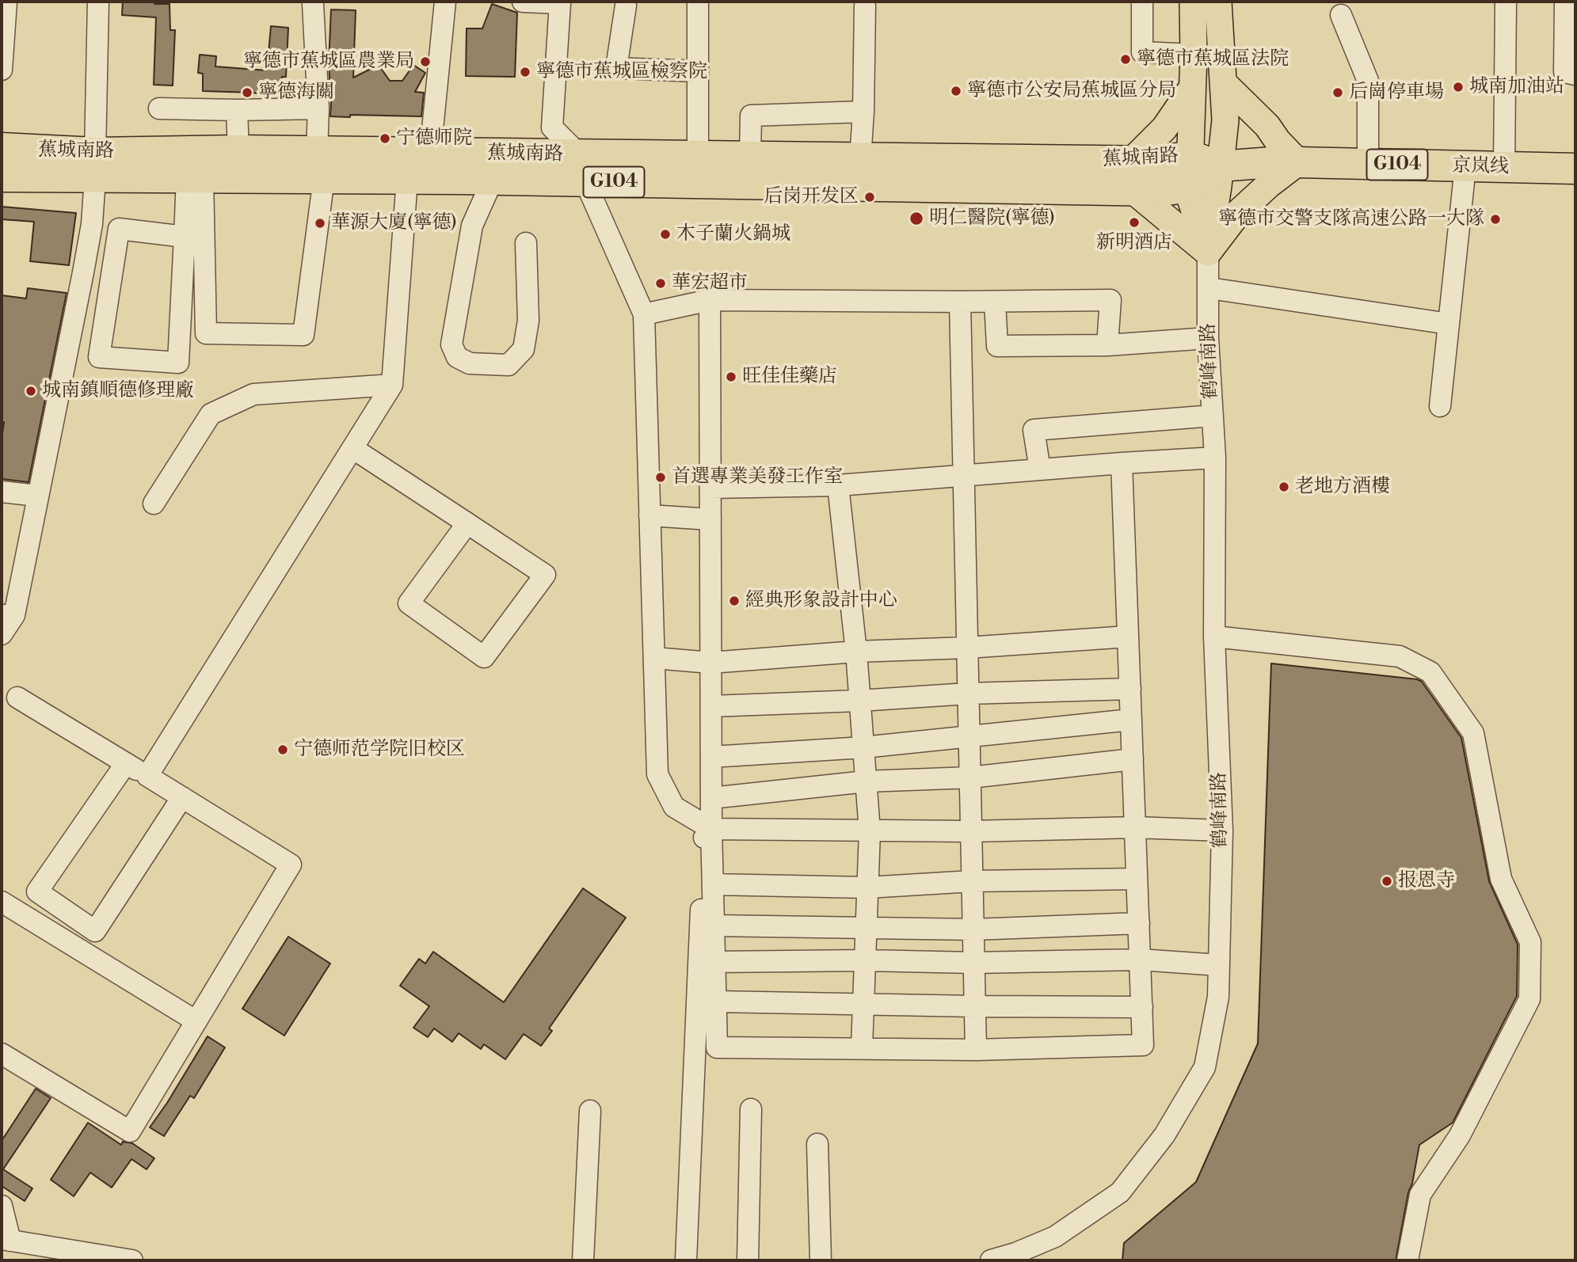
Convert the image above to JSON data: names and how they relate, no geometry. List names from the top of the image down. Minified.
{"streets":{"highway":["蕉城南路","G104","京岚线"],"street":["鹤峰南路"]},"crossings":[["蕉城南路","京岚线"]],"places":["寧德市蕉城區法院","寧德市蕉城區農業局","寧德市蕉城區檢察院","城南加油站","寧德市公安局蕉城區分局","寧德海關","后崗停車場","宁德师院","后岗开发区","明仁醫院(寧德)","寧德市交警支隊高速公路一大隊","新明酒店","華源大廈(寧德)","木子蘭火鍋城","華宏超市","旺佳佳藥店","城南鎮順德修理廠","首選專業美發工作室","老地方酒樓","經典形象設計中心","宁德师范学院旧校区","报恩寺"]}
